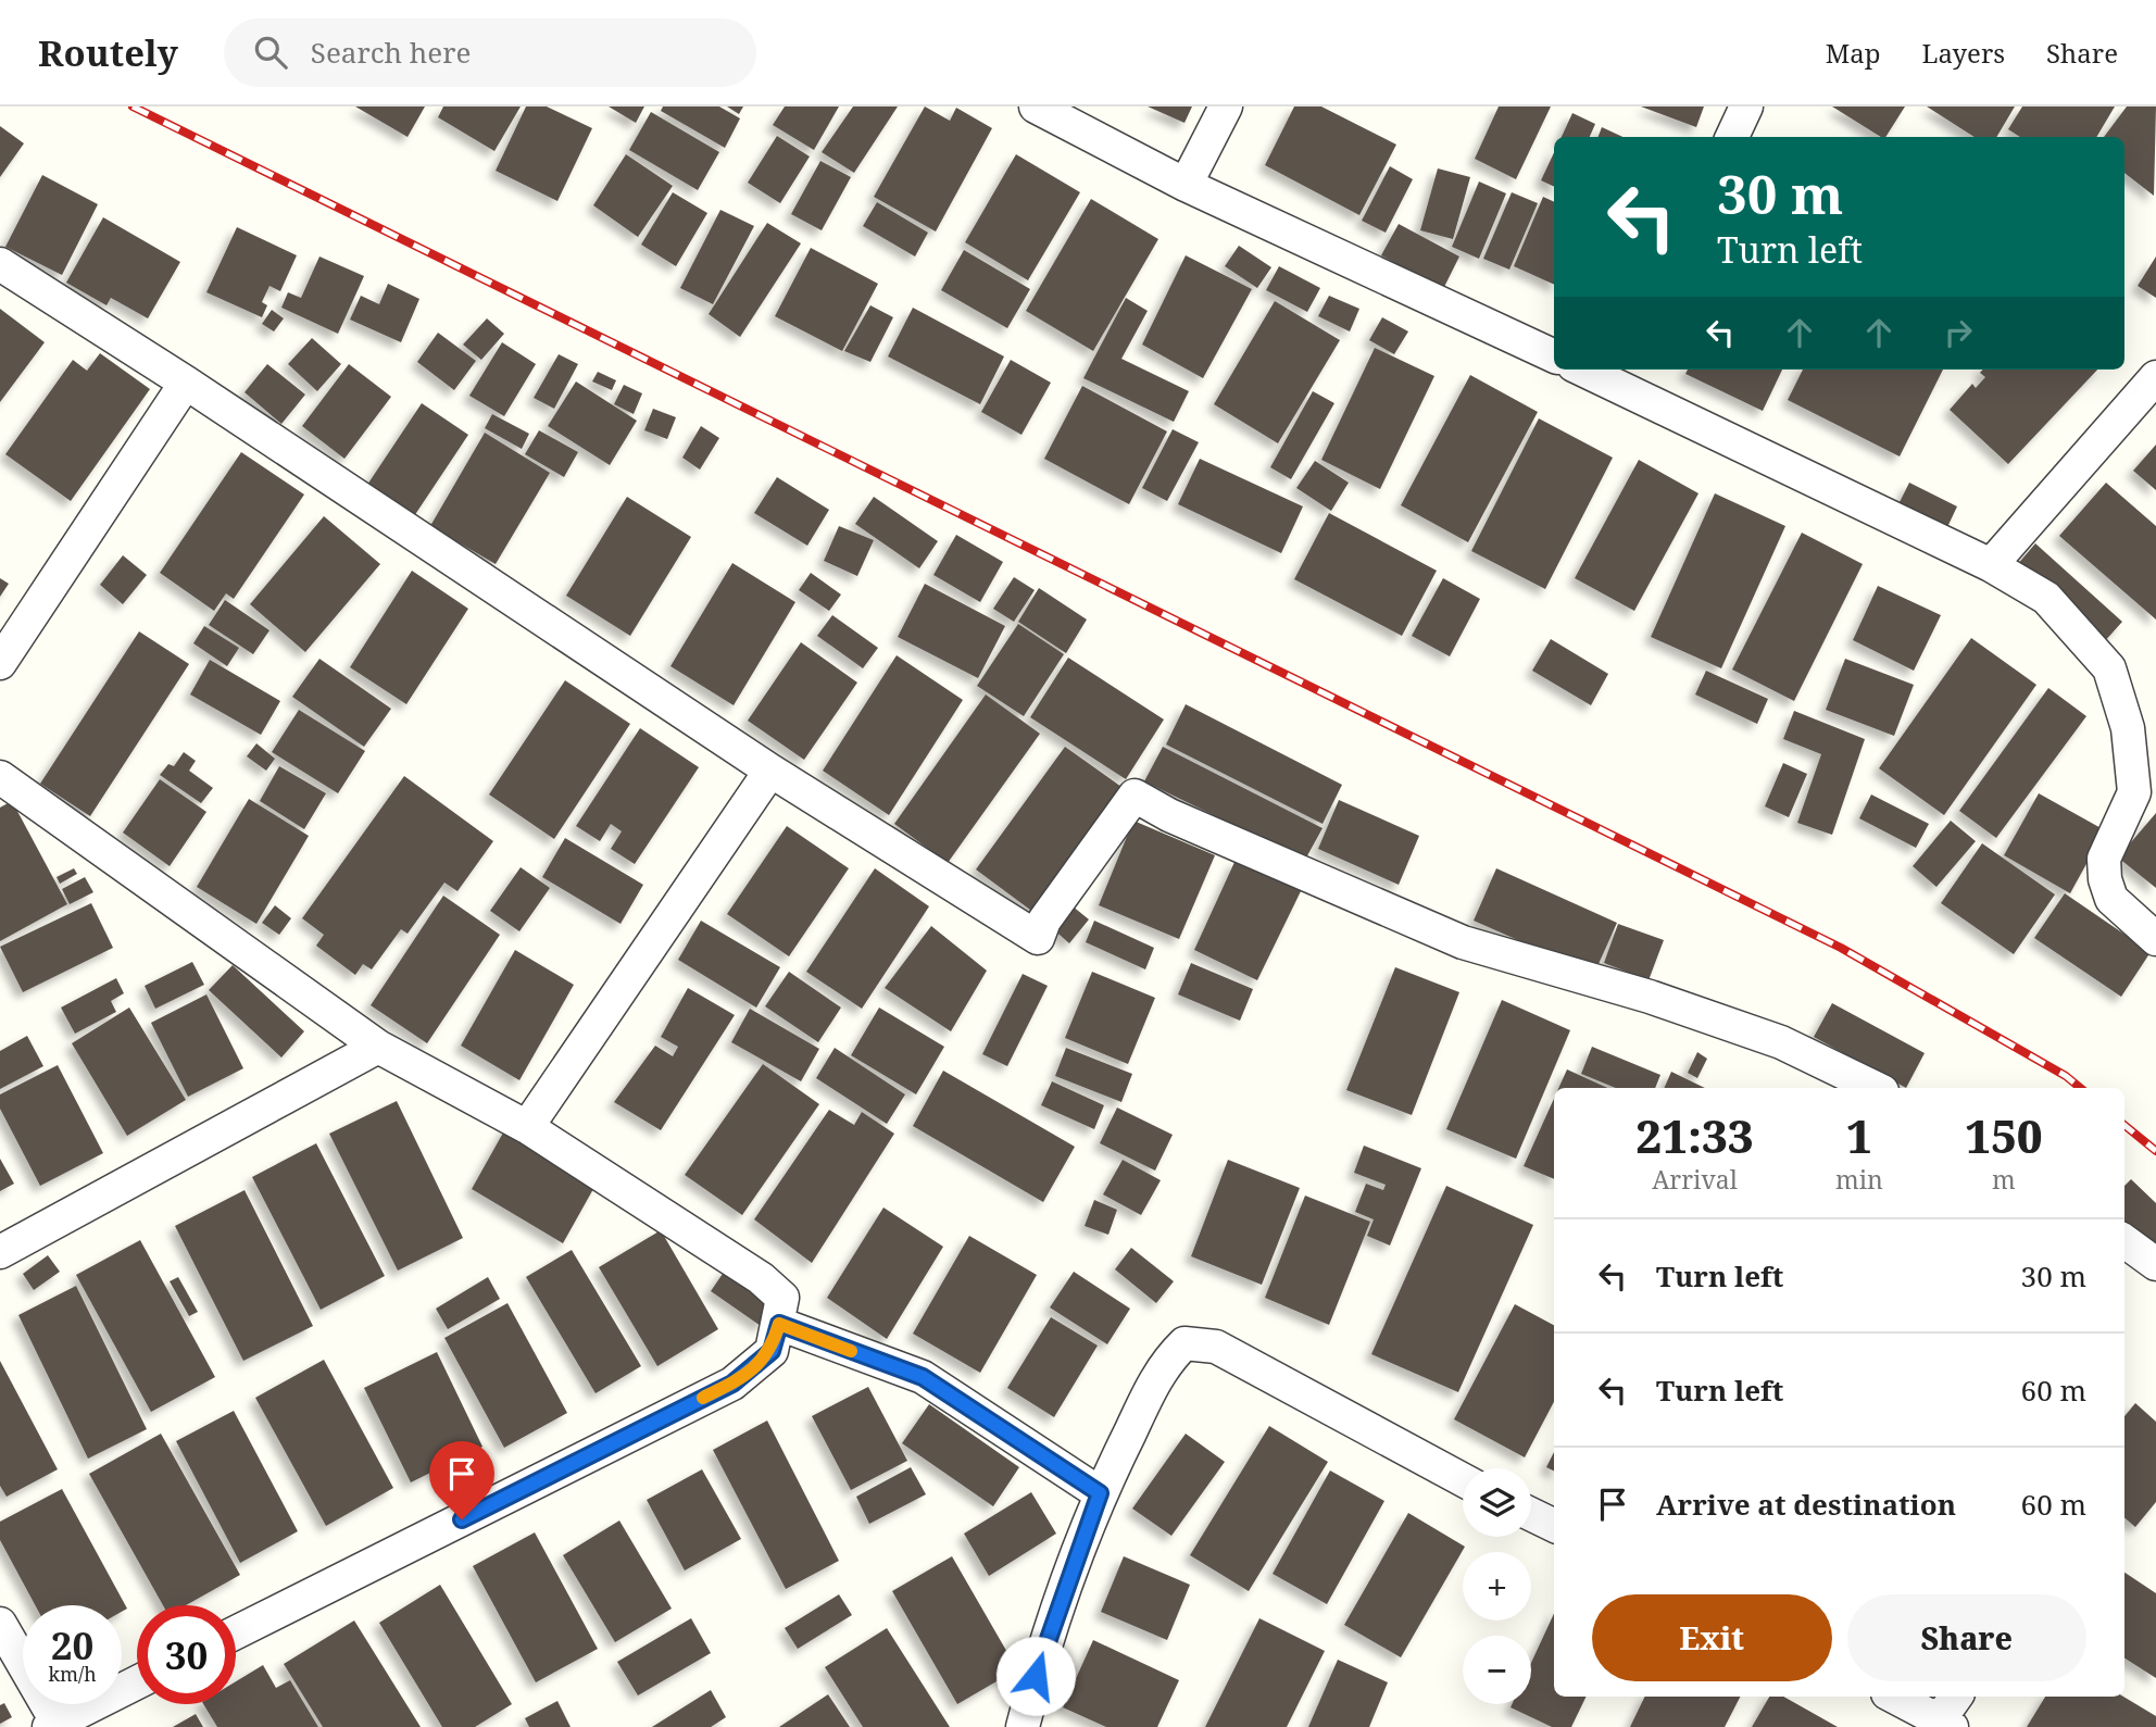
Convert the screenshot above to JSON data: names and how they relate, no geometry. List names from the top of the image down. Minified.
{"page":{"header":"Routely","search":"Search here","nav":["Map","Layers","Share"],"turn":["30 m","Turn left"],"eta":["21:33","Arrival","1","min","150","m"],"list":[{"name":"Turn left","value":"30 m"},{"name":"Turn left","value":"60 m"},{"name":"Arrive at destination","value":"60 m"}],"map_buttons":["+","−"],"buttons":["Exit","Share"],"speed":"20 km/h","limit":"30"}}
